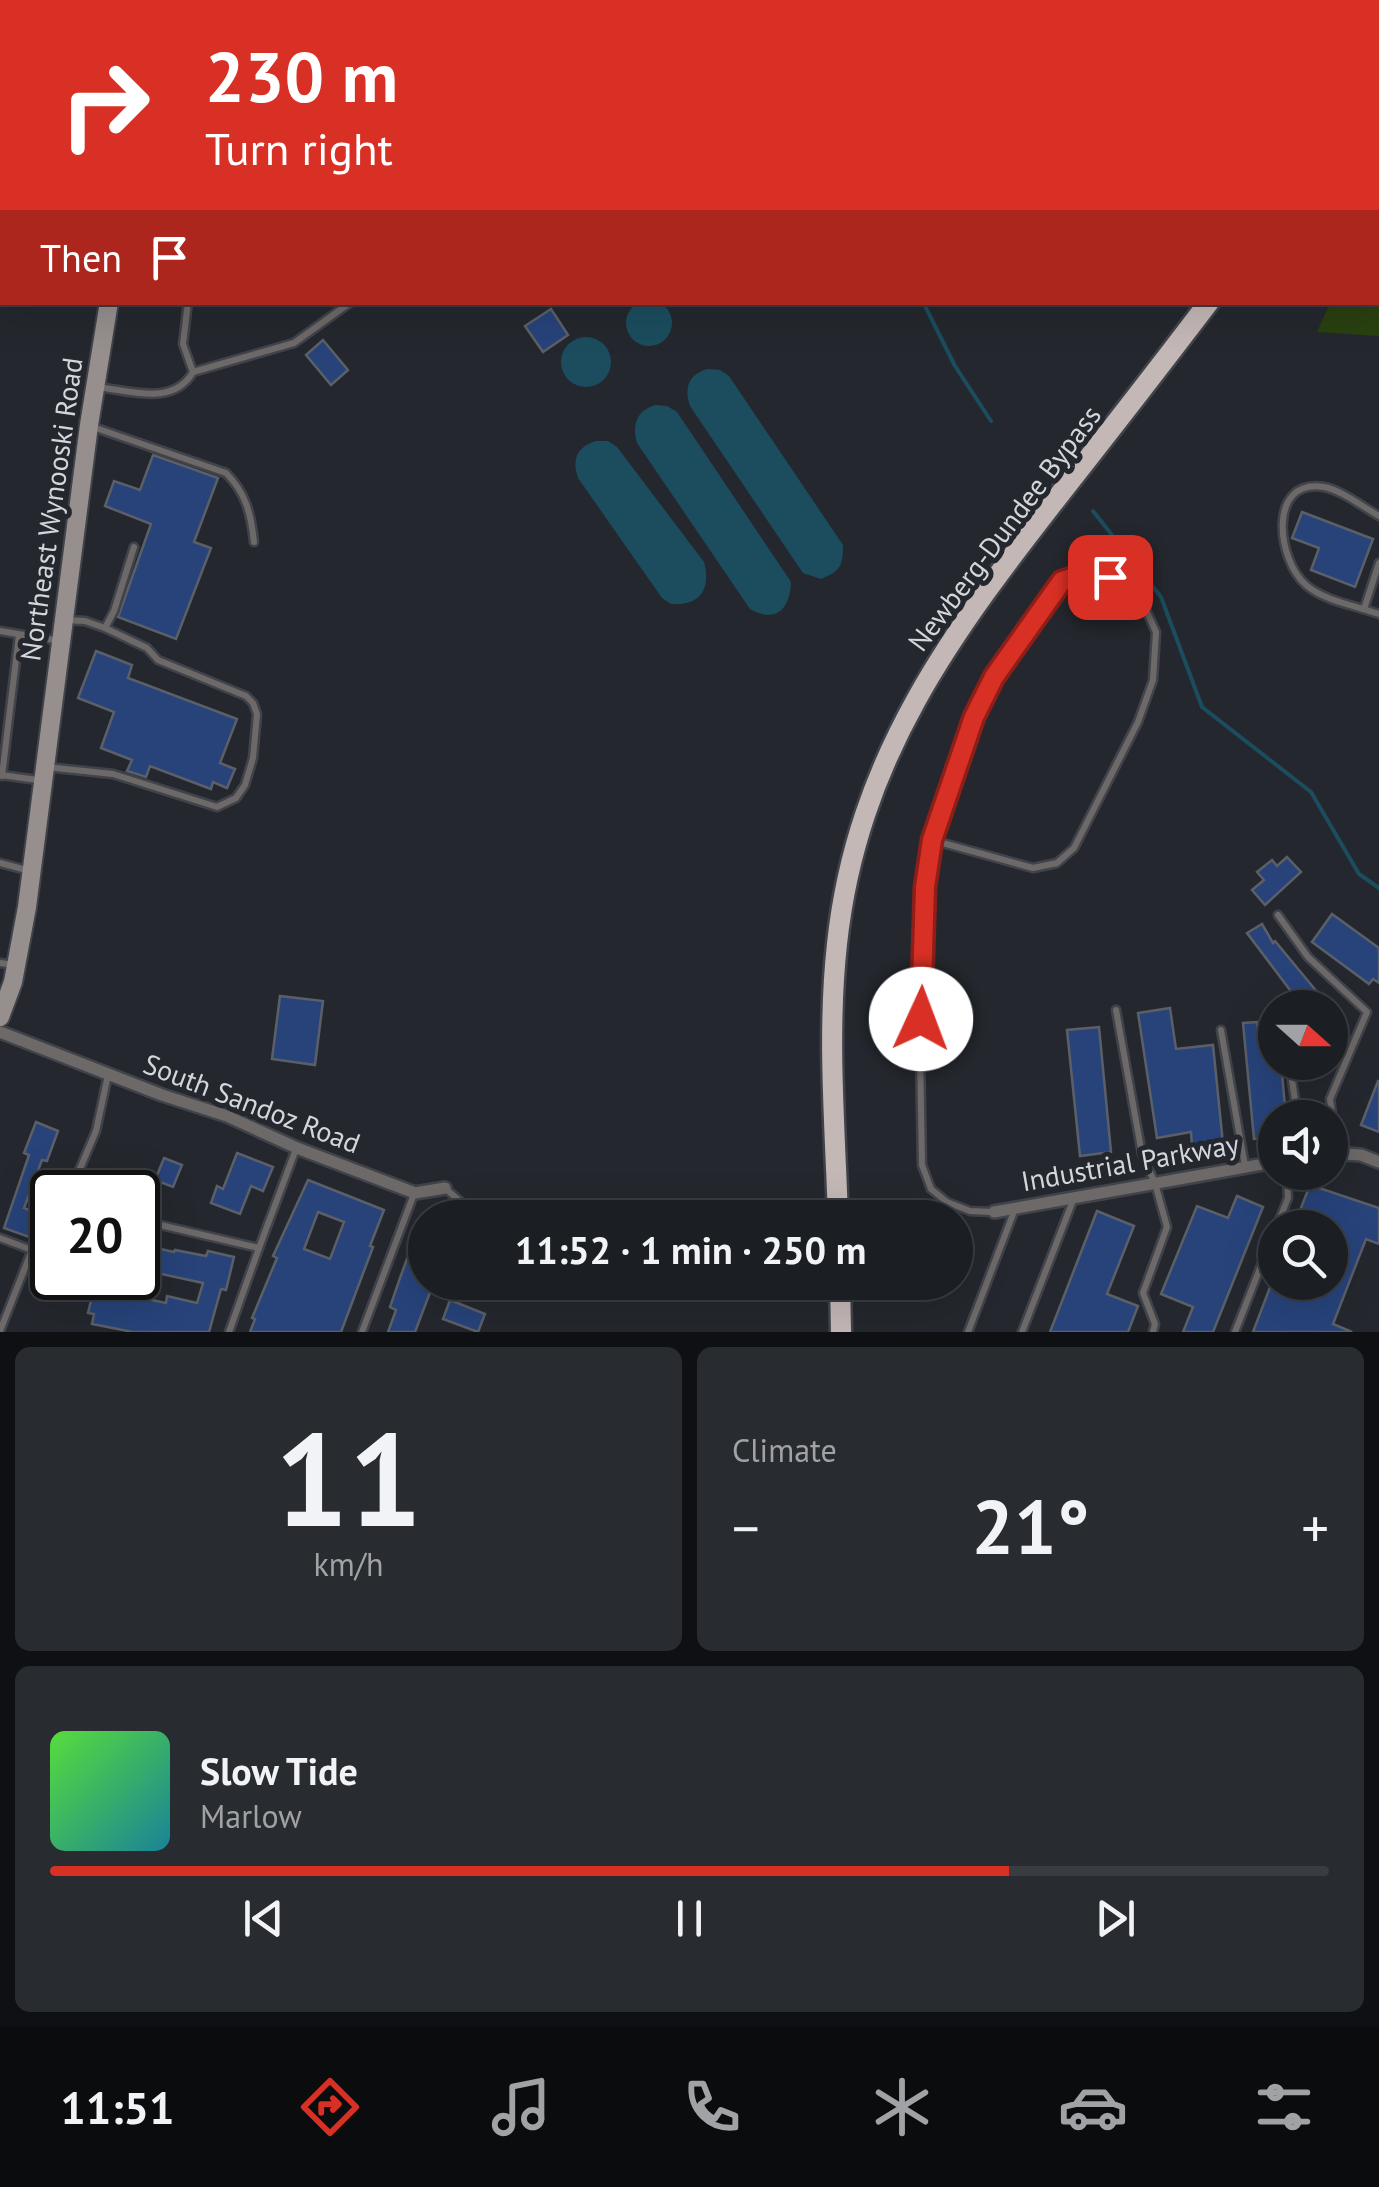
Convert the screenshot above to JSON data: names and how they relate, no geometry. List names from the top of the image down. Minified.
{"streets":{"highway":["Newberg-Dundee Bypass"],"main road":["Northeast Wynooski Road"],"street":["South Sandoz Road","Industrial Parkway"]},"north":"right","page":{"turn":["230 m","Turn right"],"then":"Then","limit":"20","trip":"11:52 · 1 min · 250 m","tile":[["11","km/h"],"Climate"],"heat":["−","21°","+"],"song":["Slow Tide","Marlow"],"tabs":"11:51"}}
